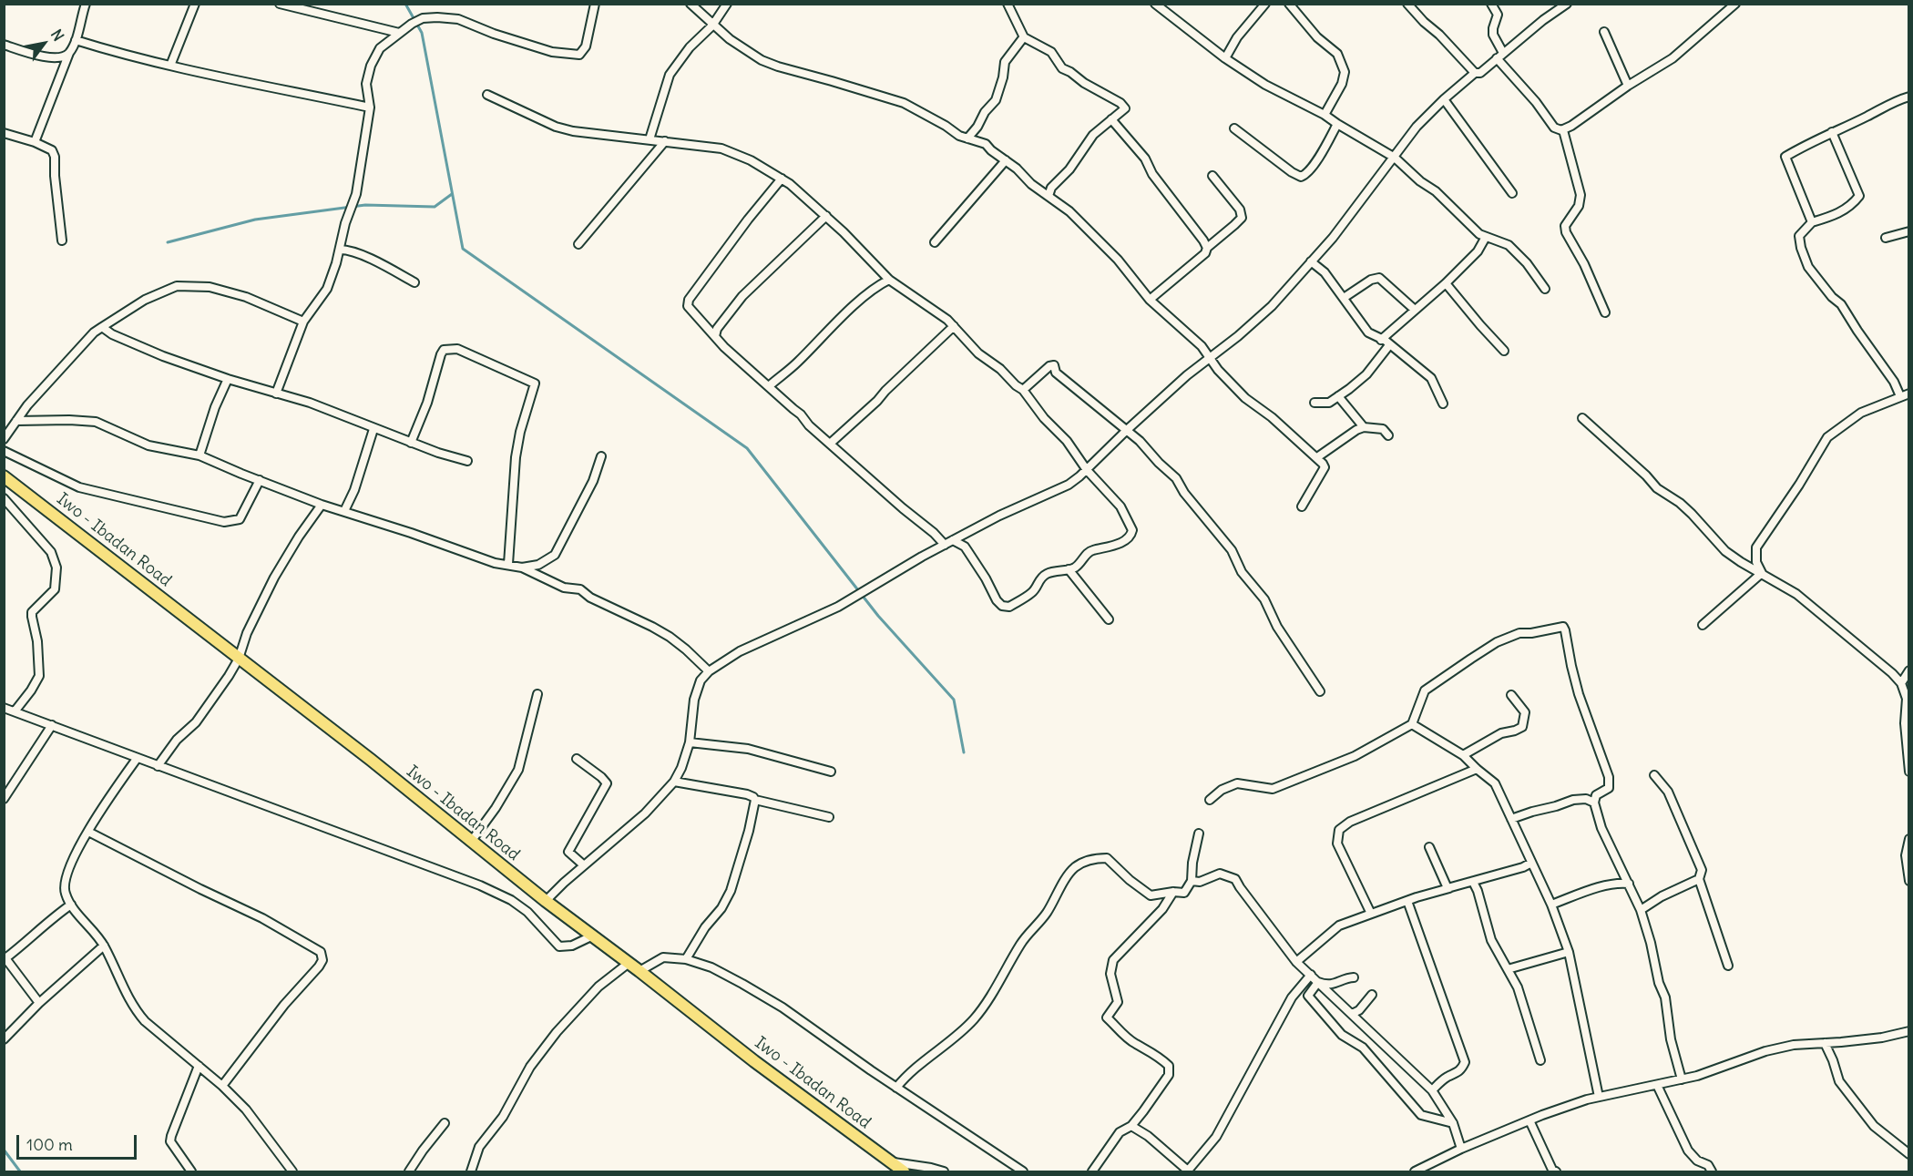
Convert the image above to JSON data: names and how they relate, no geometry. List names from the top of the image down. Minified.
{"streets":{"main road":["Iwo - Ibadan Road"]},"scale_bar":"100 m","north":"top right"}
